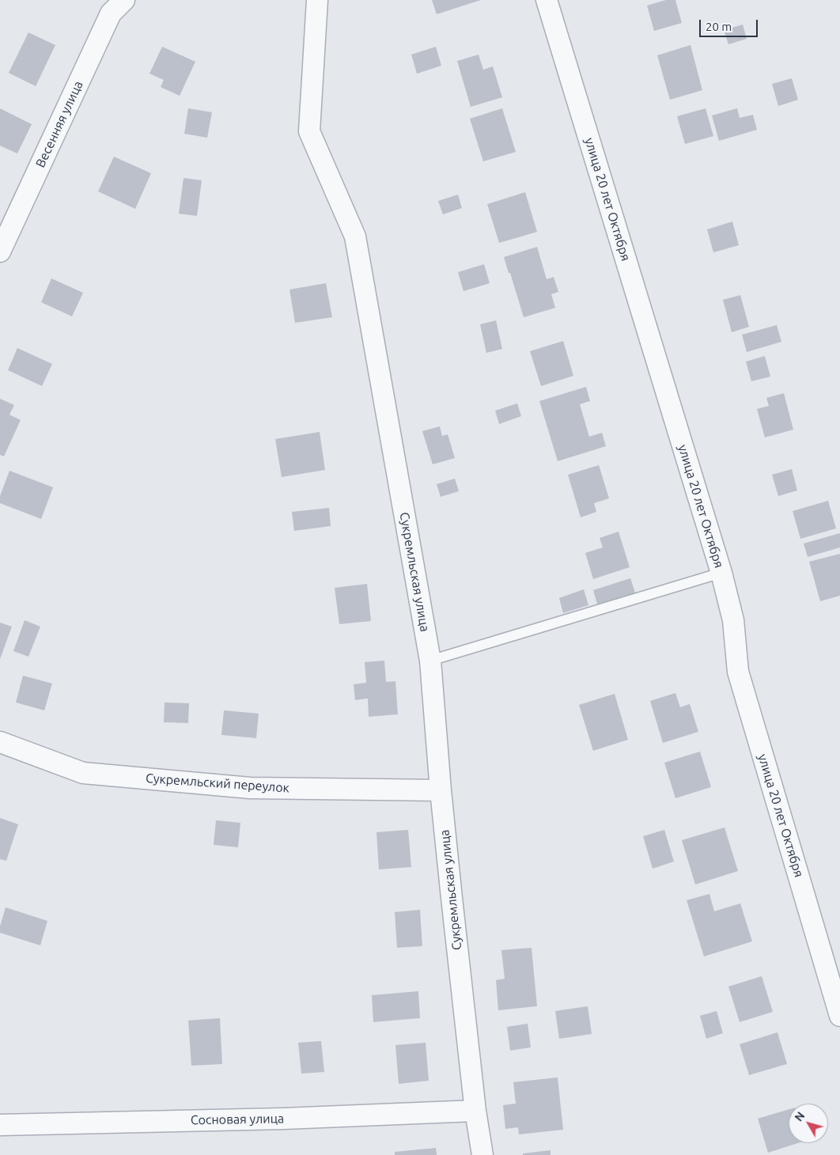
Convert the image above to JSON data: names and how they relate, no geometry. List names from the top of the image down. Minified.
{"streets":{"street":["Весенняя улица","улица 20 лет Октября","Сукремльская улица","Сукремльский переулок","Сосновая улица"]},"crossings":[["Сукремльская улица","Сукремльский переулок"],["Сукремльская улица","Сосновая улица"]],"scale_bar":"20 m","north":"top left"}
